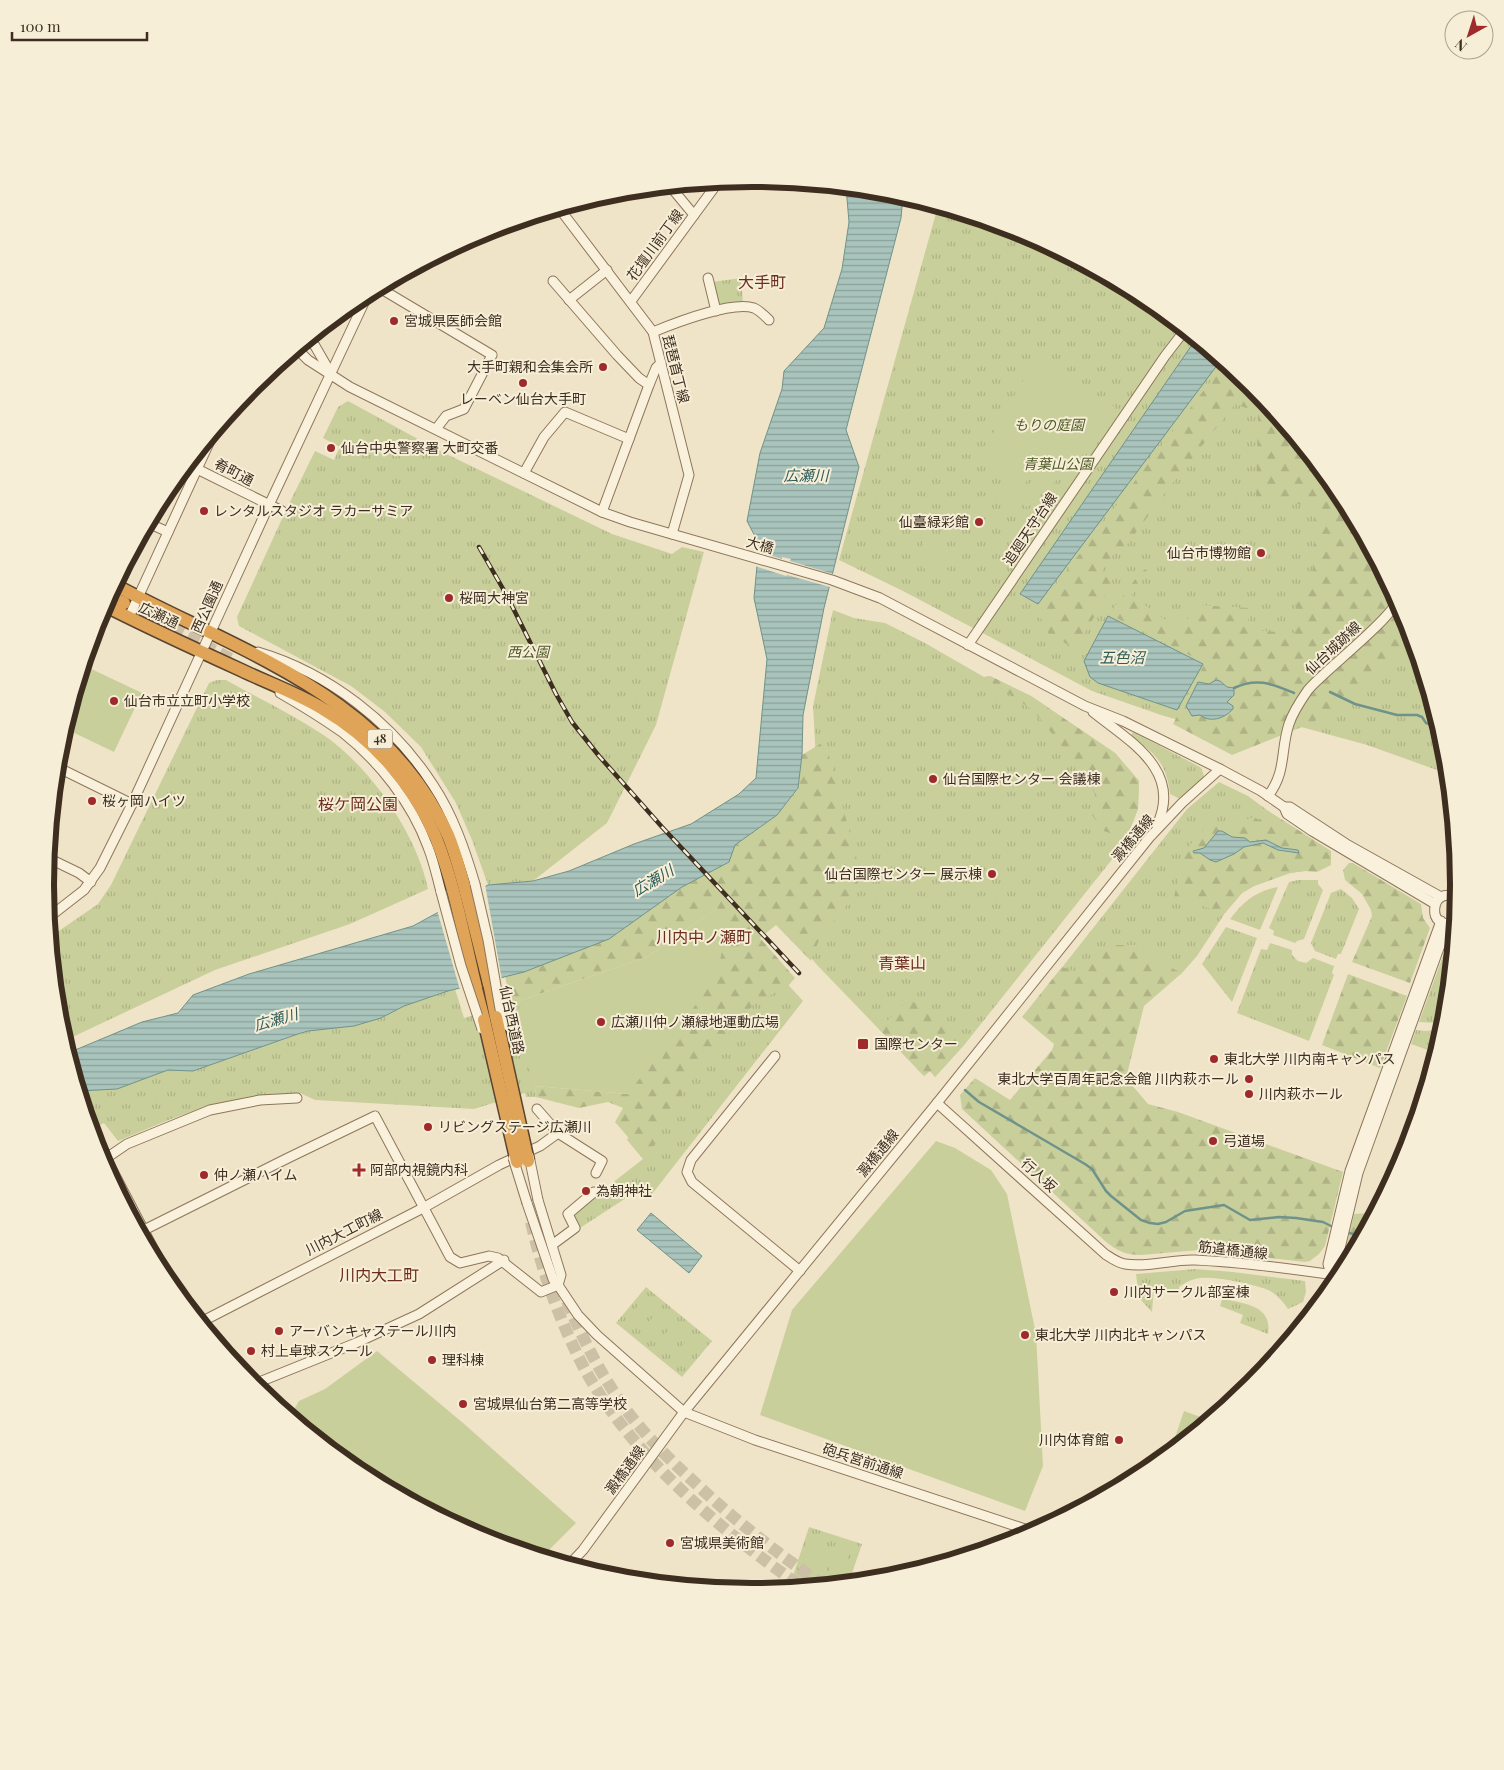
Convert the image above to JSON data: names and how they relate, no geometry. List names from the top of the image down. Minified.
{"streets":{"highway":["広瀬通","48","仙台西道路"],"street":["花壇川前丁線","琵琶首丁線","肴町通","追廻天守台線","大橋","西公園通","仙台城跡線","澱橋通線","行人坂","川内大工町線","筋違橋通線","砲兵営前通線"]},"crossings":[["花壇川前丁線","琵琶首丁線"],["琵琶首丁線","大橋"],["肴町通","西公園通"],["追廻天守台線","大橋"],["大橋","西公園通"],["西公園通","広瀬通"],["西公園通","48"],["広瀬通","48"],["48","仙台西道路"],["48","砲兵営前通線"],["澱橋通線","行人坂"],["澱橋通線","砲兵営前通線"],["仙台西道路","砲兵営前通線"],["行人坂","筋違橋通線"]],"districts":["大手町","桜ケ岡公園","川内中ノ瀬町","青葉山","川内大工町"],"water":["広瀬川","五色沼"],"parks":["もりの庭園","青葉山公園","西公園"],"places":{"other":["宮城県医師会館","大手町親和会集会所","レーベン仙台大手町","仙台中央警察署 大町交番","レンタルスタジオ ラカーサミア","仙臺緑彩館","仙台市博物館","桜岡大神宮","仙台市立立町小学校","仙台国際センター 会議棟","桜ヶ岡ハイツ","仙台国際センター 展示棟","広瀬川仲ノ瀬緑地運動広場","東北大学 川内南キャンパス","東北大学百周年記念会館 川内萩ホール","川内萩ホール","リビングステージ広瀬川","弓道場","仲ノ瀬ハイム","為朝神社","川内サークル部室棟","アーバンキャステール川内","東北大学 川内北キャンパス","村上卓球スクール","理科棟","宮城県仙台第二高等学校","川内体育館","宮城県美術館"],"transit":["国際センター"],"health":["阿部内視鏡内科"]},"scale_bar":"100 m","north":"bottom left"}
